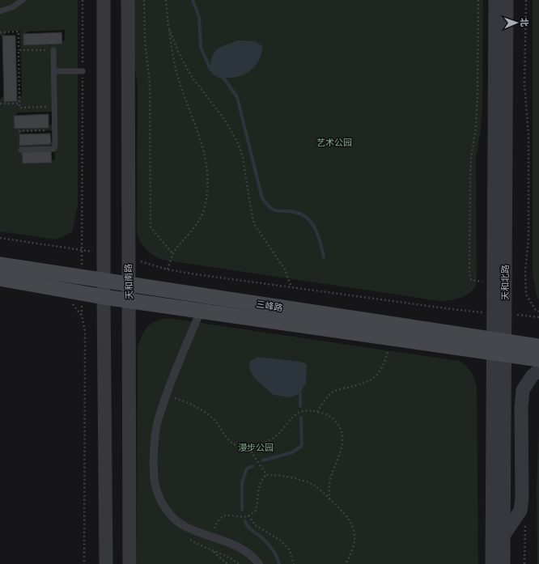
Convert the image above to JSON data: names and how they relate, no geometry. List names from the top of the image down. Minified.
{"streets":{"main road":["三峰路"],"street":["天和南路","天和北路"]},"crossings":[["天和南路","三峰路"],["天和北路","三峰路"]],"parks":["艺术公园","漫步公园"],"north":"right"}
